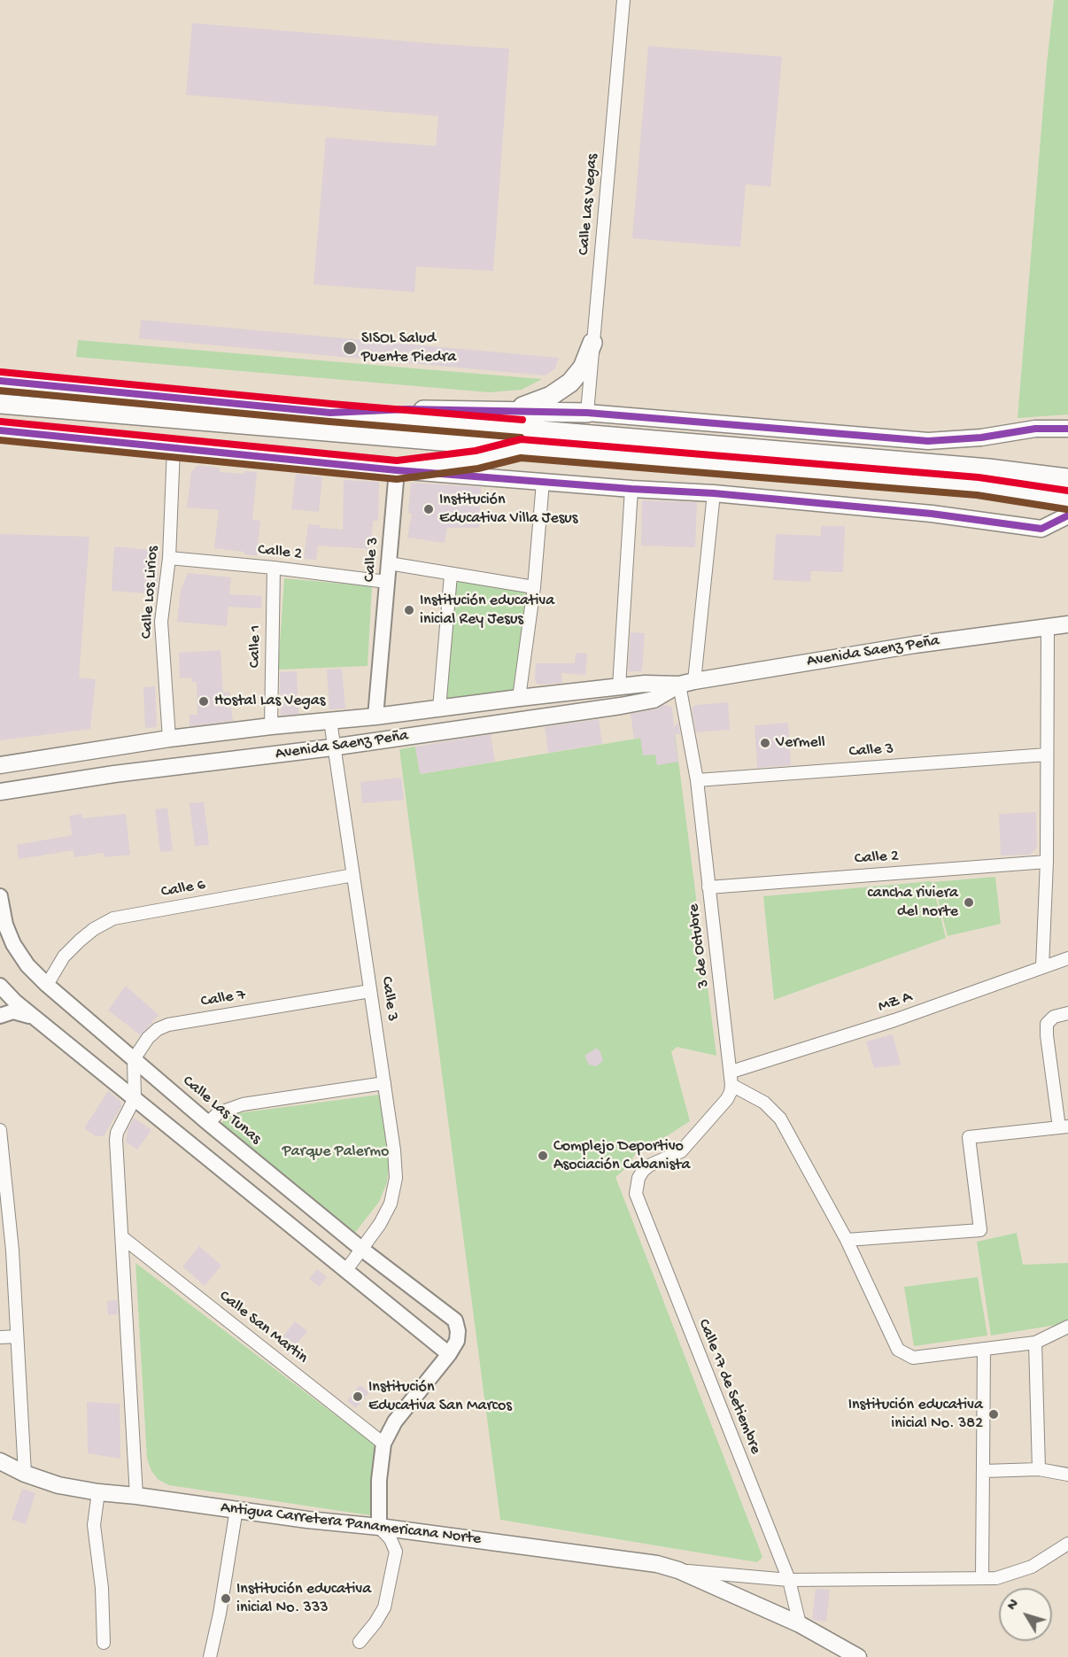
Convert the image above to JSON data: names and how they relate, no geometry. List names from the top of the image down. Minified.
{"streets":{"main road":["Avenida Saenz Peña","Antigua Carretera Panamericana Norte"],"street":["Calle Las Vegas","Calle 2","Calle 3","Calle Los Lirios","Calle 1","Calle 6","3 de Octubre","Calle 7","MZ A","Calle Las Tunas","Calle San Martin","Calle 17 de Setiembre"]},"crossings":[["Calle 2","Calle 3"],["Calle 2","Calle Los Lirios"],["Calle 2","Calle 1"],["Calle 2","3 de Octubre"],["Calle 3","Avenida Saenz Peña"],["Calle 3","Calle 6"],["Calle 3","3 de Octubre"],["Calle 3","Calle 7"],["Calle 3","Calle Las Tunas"],["Calle Los Lirios","Avenida Saenz Peña"],["Calle 1","Avenida Saenz Peña"],["Avenida Saenz Peña","3 de Octubre"],["Calle 6","Calle Las Tunas"],["3 de Octubre","MZ A"],["3 de Octubre","Calle 17 de Setiembre"],["Calle 7","Calle Las Tunas"],["Calle Las Tunas","Calle San Martin"],["Calle Las Tunas","Antigua Carretera Panamericana Norte"],["Calle 17 de Setiembre","Antigua Carretera Panamericana Norte"]],"parks":["Parque Palermo"],"places":["SISOL Salud Puente Piedra","Institución Educativa Villa Jesus","Institución educativa inicial Rey Jesus","Hostal Las Vegas","Vermell","cancha riviera del norte","Complejo Deportivo Asociación Cabanista","Institución Educativa San Marcos","Institución educativa inicial No. 382","Institución educativa inicial No. 333"],"north":"top left"}
